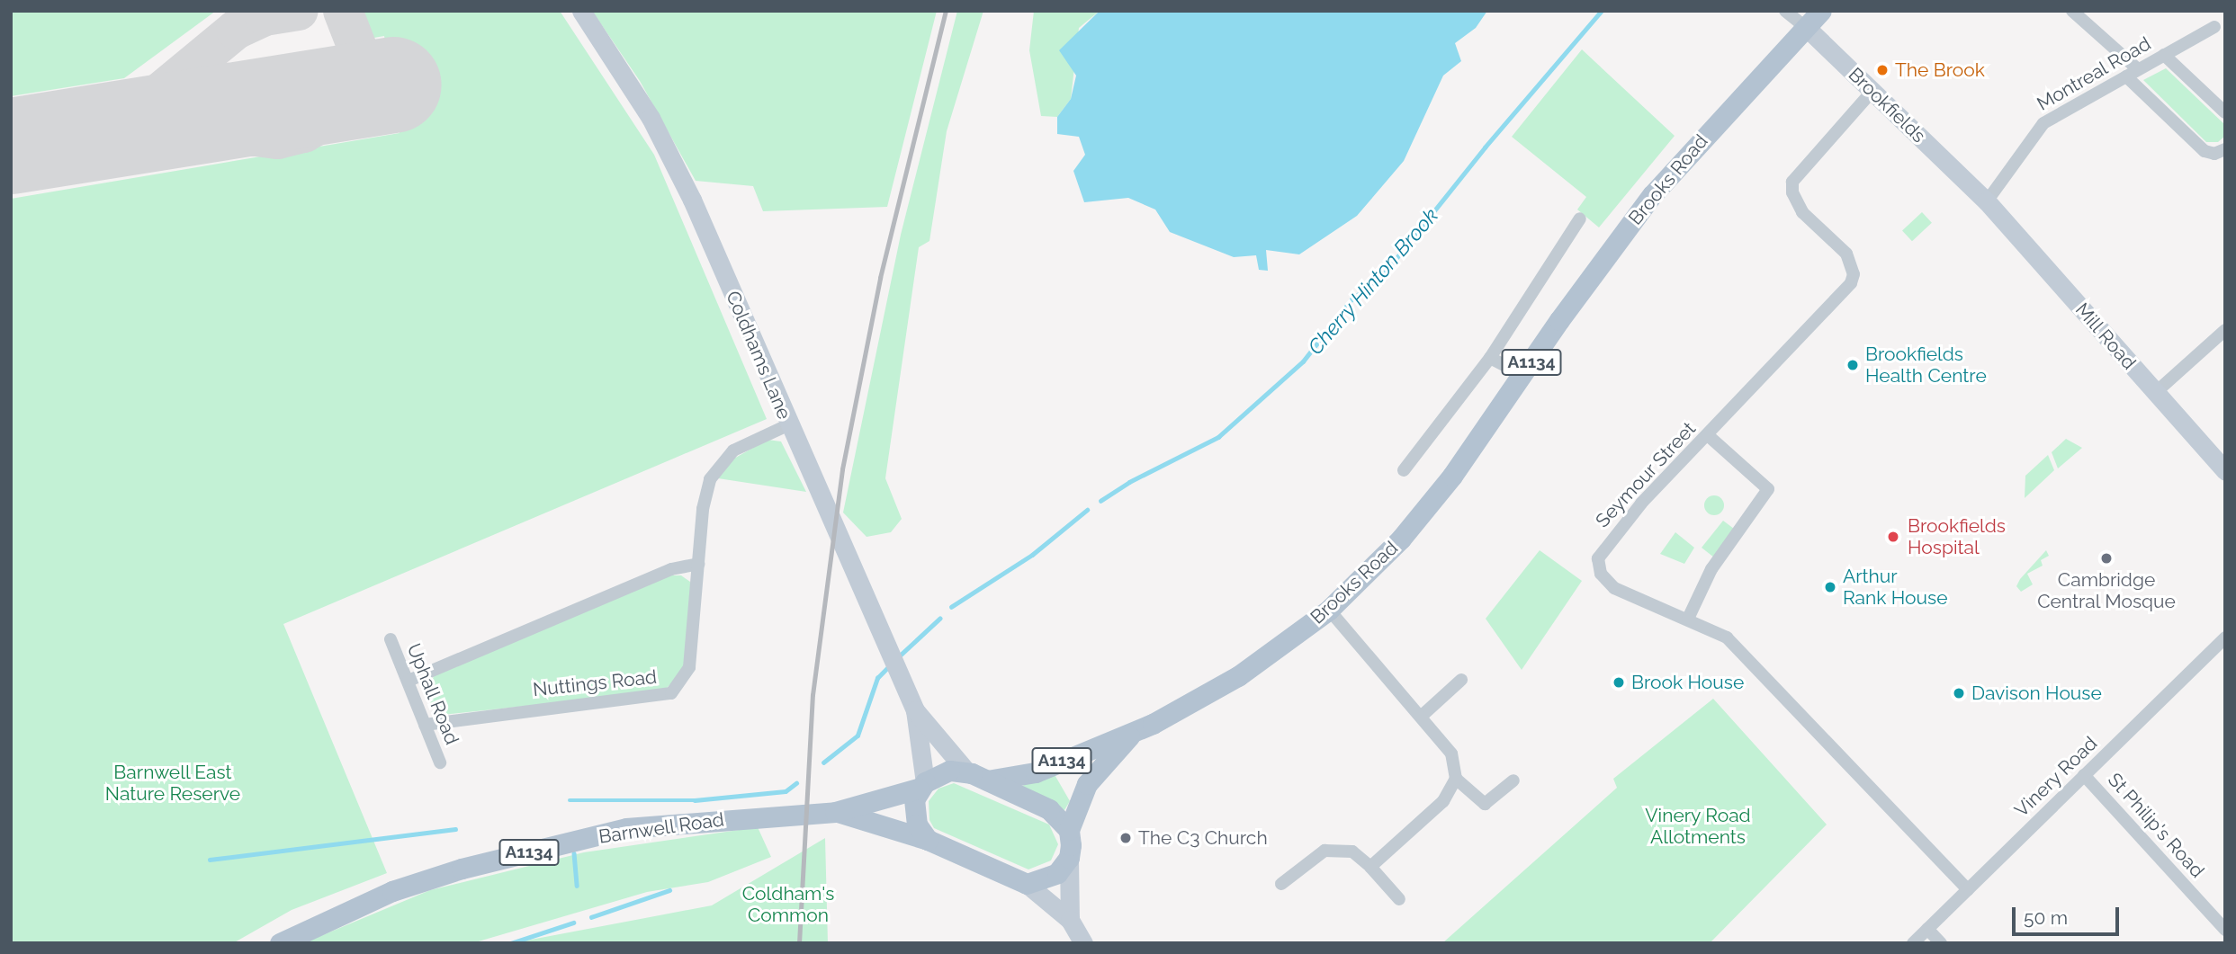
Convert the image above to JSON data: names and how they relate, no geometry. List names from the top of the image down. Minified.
{"streets":{"main road":["Brooks Road","A1134","Barnwell Road"],"street":["Montreal Road","Brookfields","Mill Road","Coldhams Lane","Seymour Street","Nuttings Road","Uphall Road","Vinery Road","St Philip's Road"]},"crossings":[["Montreal Road","Brookfields"],["Montreal Road","Mill Road"],["Brookfields","Brooks Road"],["Brookfields","Mill Road"],["Brookfields","A1134"],["Brookfields","Seymour Street"],["Brooks Road","A1134"],["Coldhams Lane","A1134"],["Coldhams Lane","Nuttings Road"],["Coldhams Lane","Barnwell Road"],["A1134","Barnwell Road"],["Seymour Street","Vinery Road"],["Nuttings Road","Uphall Road"],["Vinery Road","St Philip's Road"]],"water":["Cherry Hinton Brook"],"parks":["Barnwell East Nature Reserve","Vinery Road Allotments","Coldham's Common"],"places":["The Brook","Brookfields Health Centre","Brookfields Hospital","Cambridge Central Mosque","Arthur Rank House","Brook House","Davison House","The C3 Church"],"scale_bar":"50 m"}
